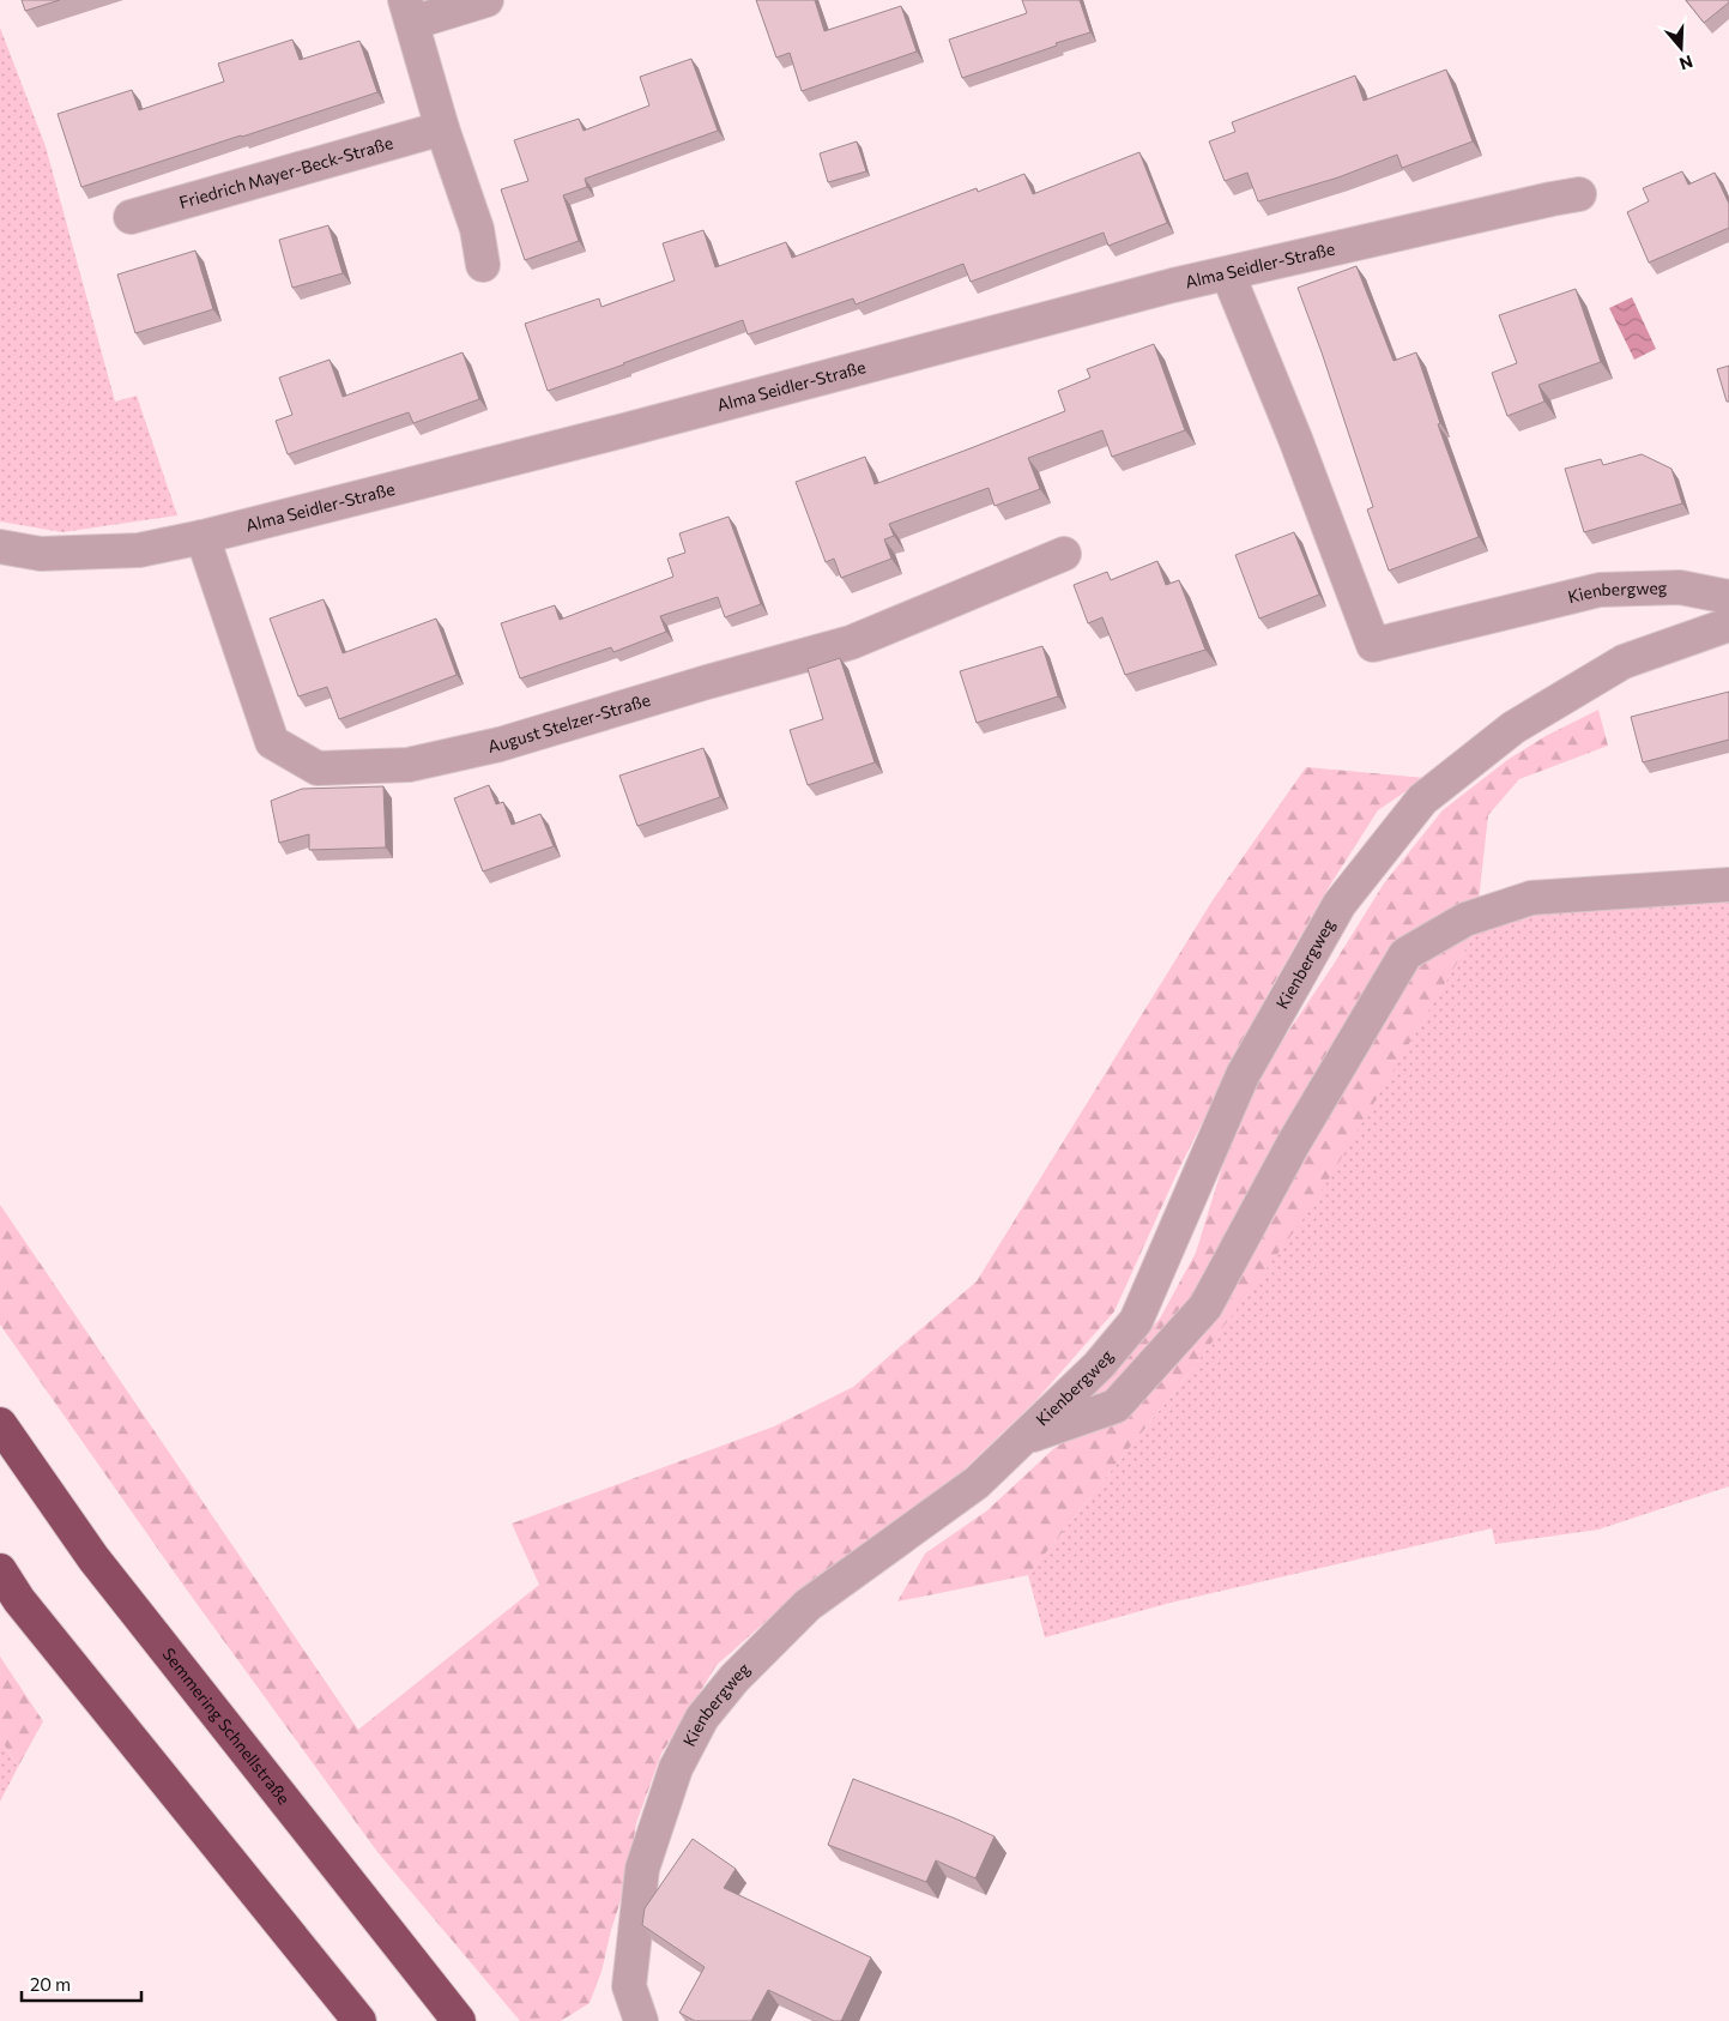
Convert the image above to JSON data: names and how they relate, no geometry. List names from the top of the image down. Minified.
{"streets":{"highway":["Semmering Schnellstraße"],"street":["Friedrich Mayer-Beck-Straße","Alma Seidler-Straße","Kienbergweg","August Stelzer-Straße"]},"crossings":[["Alma Seidler-Straße","Kienbergweg"],["Alma Seidler-Straße","August Stelzer-Straße"]],"scale_bar":"20 m","north":"bottom"}
